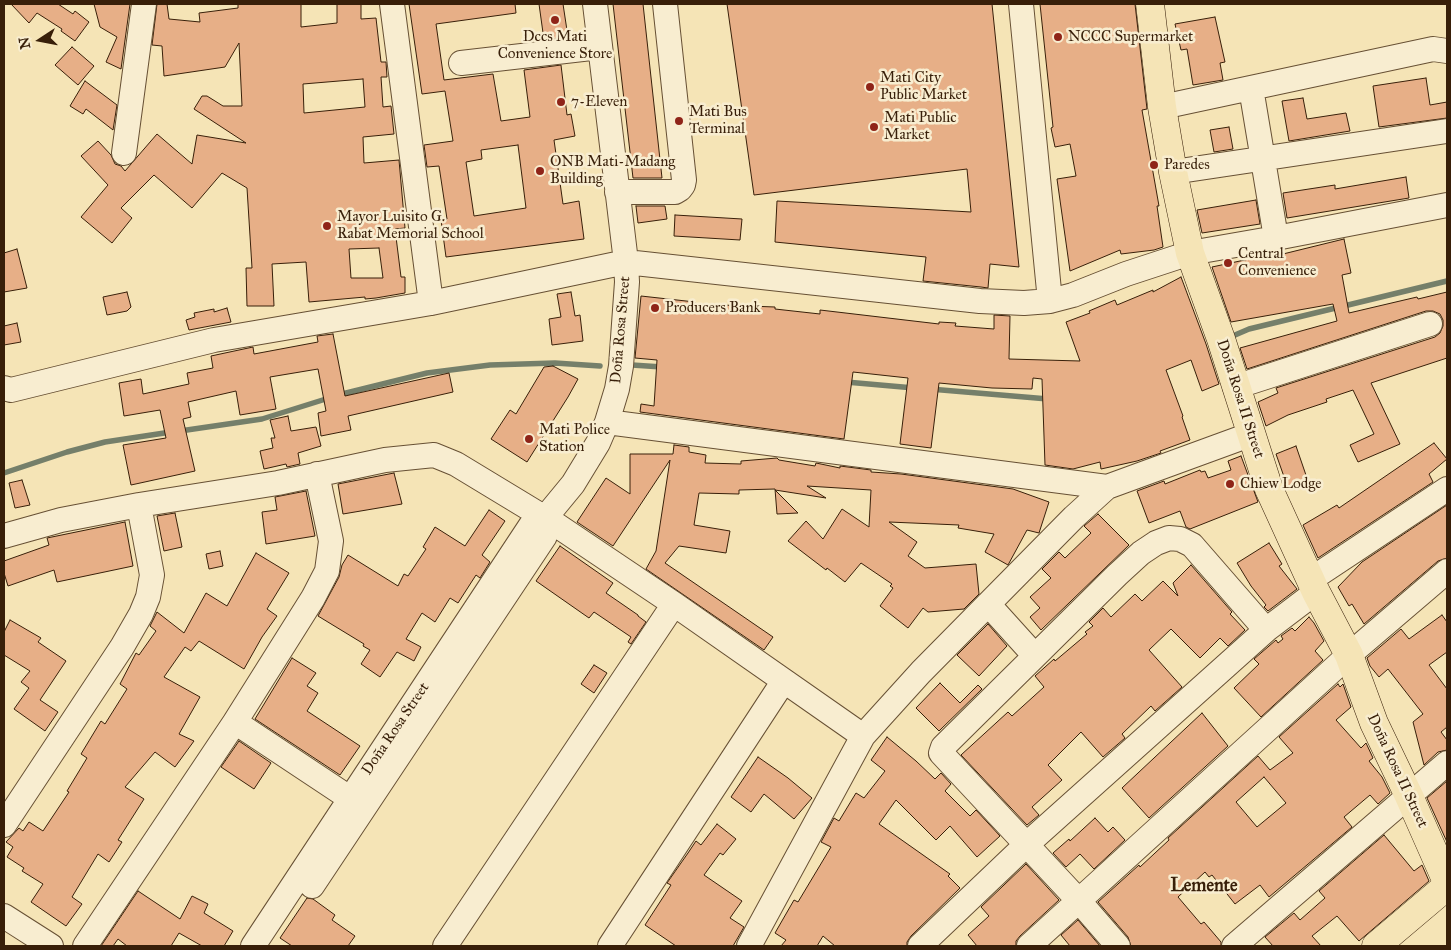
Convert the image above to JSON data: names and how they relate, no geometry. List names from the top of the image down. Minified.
{"streets":{"main road":["Doña Rosa II Street"],"street":["Doña Rosa Street"]},"districts":["Lemente"],"places":["Dccs Mati Convenience Store","NCCC Supermarket","Mati City Public Market","7-Eleven","Mati Bus Terminal","Mati Public Market","Paredes","ONB Mati-Madang Building","Mayor Luisito G. Rabat Memorial School","Central Convenience","Producers Bank","Mati Police Station","Chiew Lodge"],"north":"left"}
